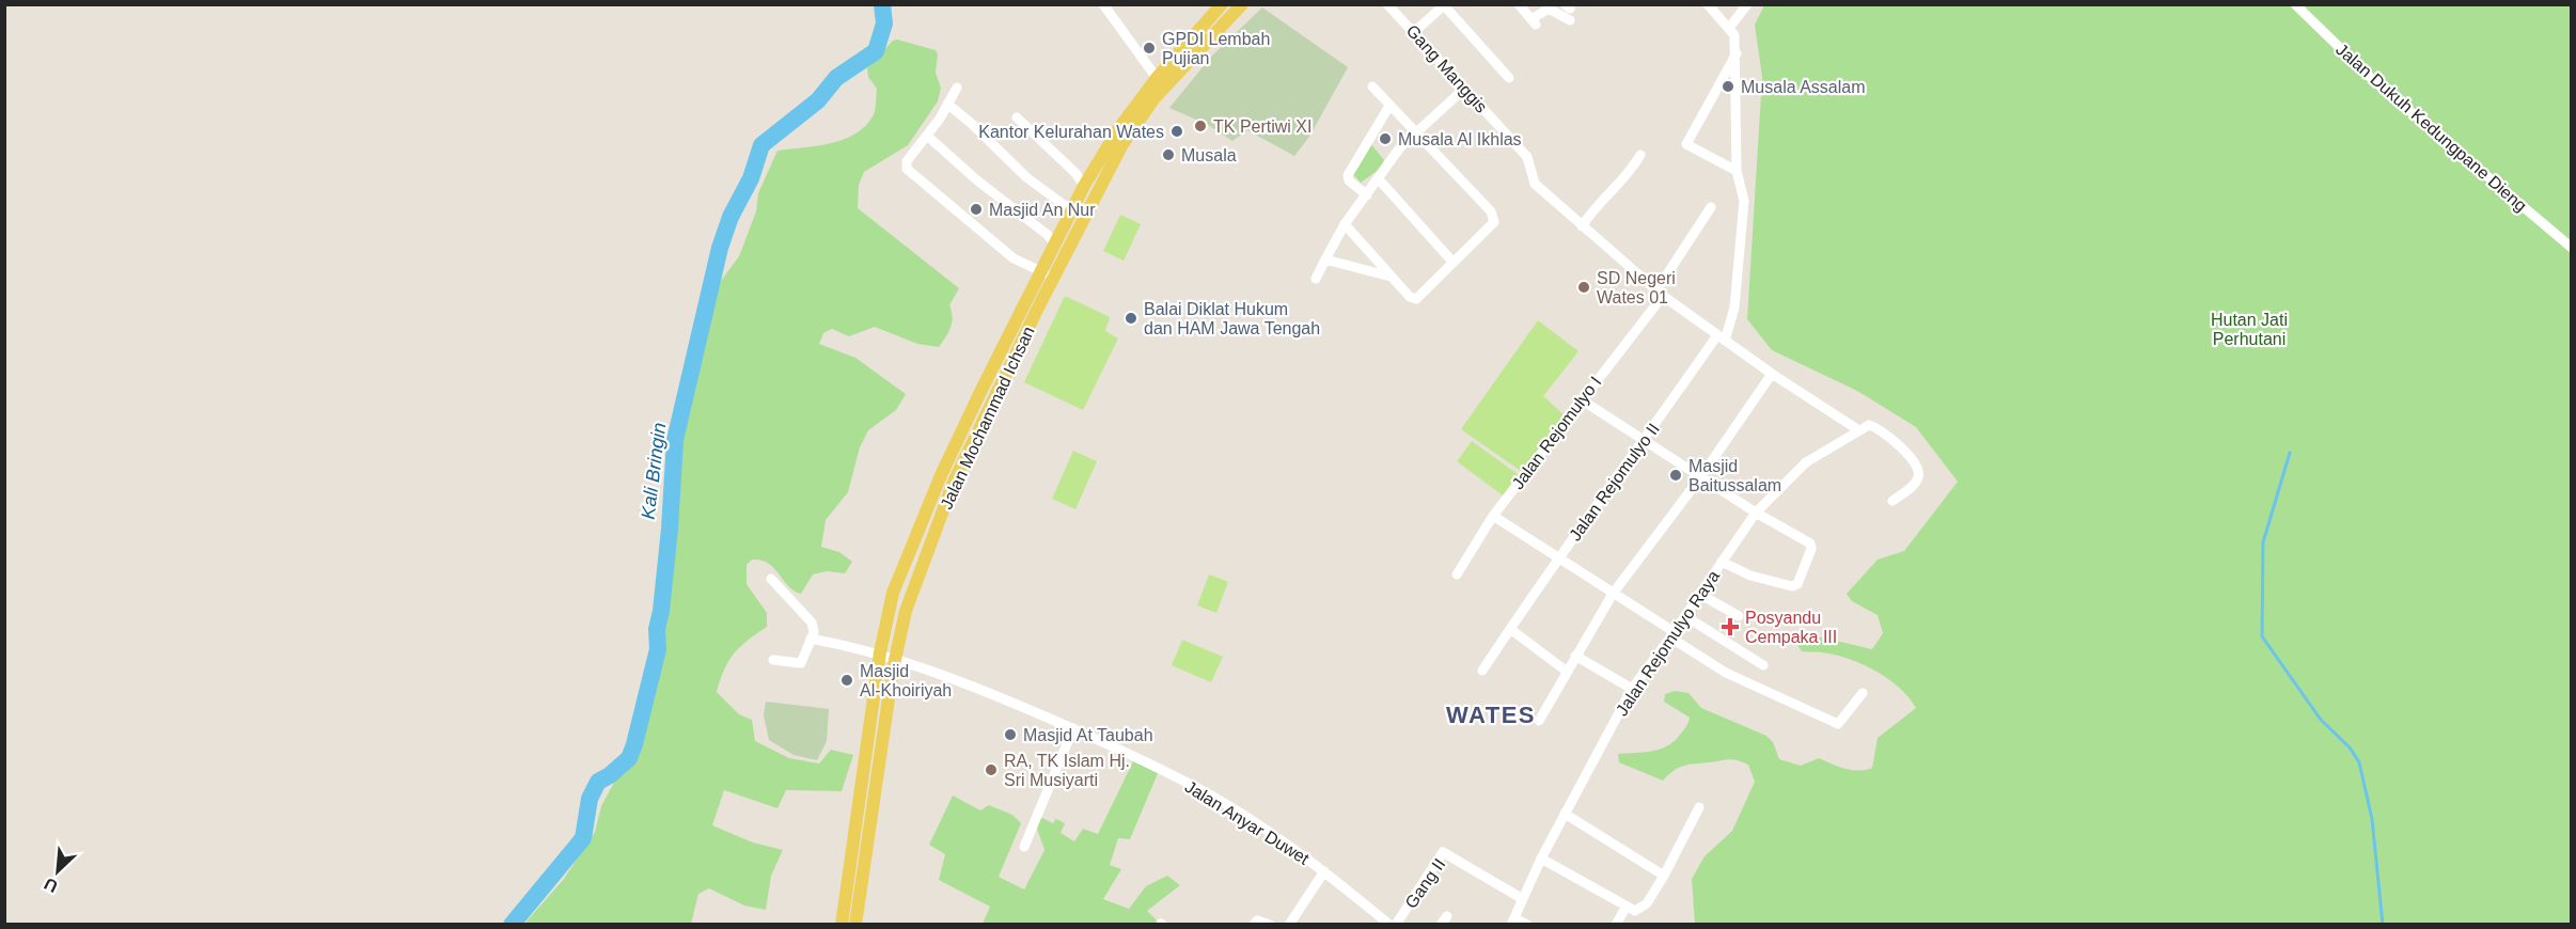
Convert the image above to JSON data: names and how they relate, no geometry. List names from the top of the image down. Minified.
{"streets":{"main road":["Jalan Mochammad Ichsan"],"street":["Gang Manggis","Jalan Dukuh Kedungpane Dieng","Jalan Rejomulyo I","Jalan Rejomulyo II","Jalan Rejomulyo Raya","Jalan Anyar Duwet","Gang II"]},"crossings":[["Gang Manggis","Jalan Rejomulyo I"],["Gang Manggis","Jalan Rejomulyo II"],["Gang Manggis","Jalan Rejomulyo Raya"],["Jalan Mochammad Ichsan","Jalan Anyar Duwet"],["Jalan Rejomulyo Raya","Gang II"]],"districts":["WATES"],"water":["Kali Bringin"],"parks":["Hutan Jati Perhutani"],"places":{"other":["GPDI Lembah Pujian","Musala Assalam","TK Pertiwi XI","Kantor Kelurahan Wates","Musala Al Ikhlas","Musala","Masjid An Nur","SD Negeri Wates 01","Balai Diklat Hukum dan HAM Jawa Tengah","Masjid Baitussalam","Masjid Al-Khoiriyah","Masjid At Taubah","RA, TK Islam Hj. Sri Musiyarti"],"health":["Posyandu Cempaka III"]},"north":"bottom left"}
